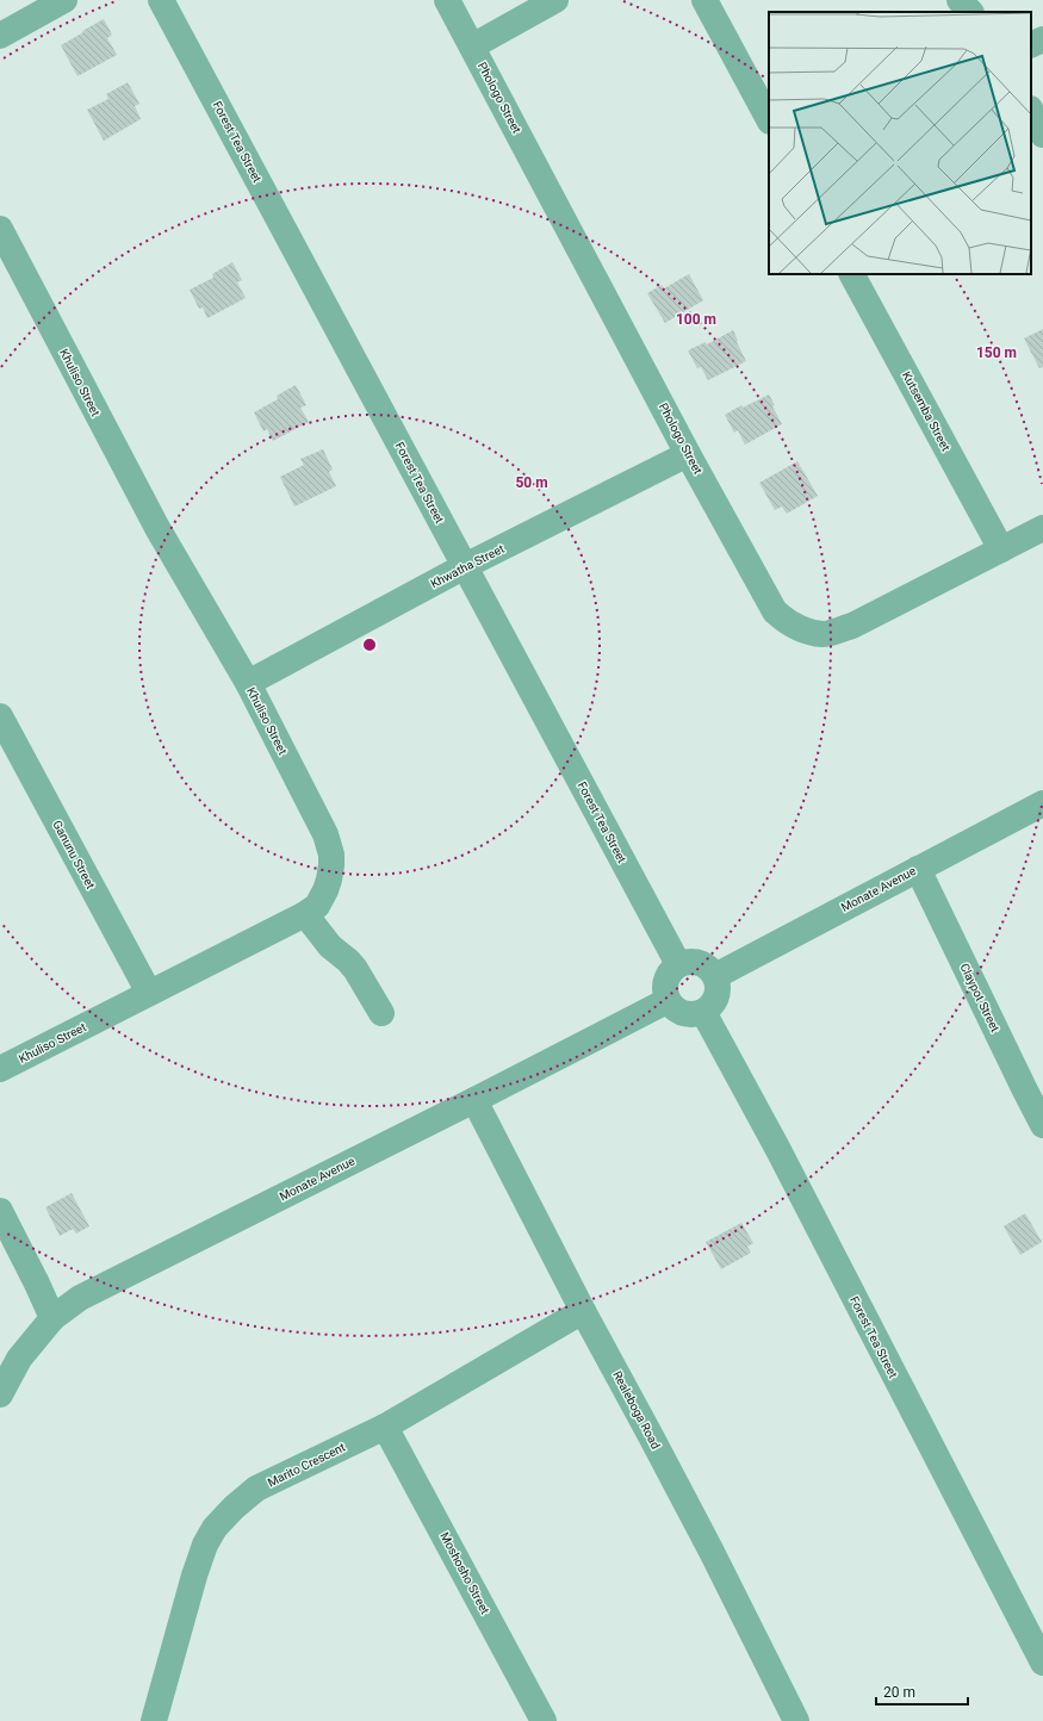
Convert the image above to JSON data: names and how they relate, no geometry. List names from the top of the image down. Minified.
{"streets":{"street":["Phologo Street","Forest Tea Street","Khuliso Street","Kutsemba Street","Khwatha Street","Ganunu Street","Monate Avenue","Claypot Street","Realeboga Road","Marito Crescent","Moshosho Street"]},"crossings":[["Phologo Street","Kutsemba Street"],["Phologo Street","Khwatha Street"],["Forest Tea Street","Khwatha Street"],["Forest Tea Street","Monate Avenue"],["Khuliso Street","Khwatha Street"],["Khuliso Street","Ganunu Street"],["Monate Avenue","Claypot Street"],["Monate Avenue","Realeboga Road"],["Realeboga Road","Marito Crescent"],["Marito Crescent","Moshosho Street"]],"scale_bar":"20 m","rings":["100 m","150 m","50 m"]}
